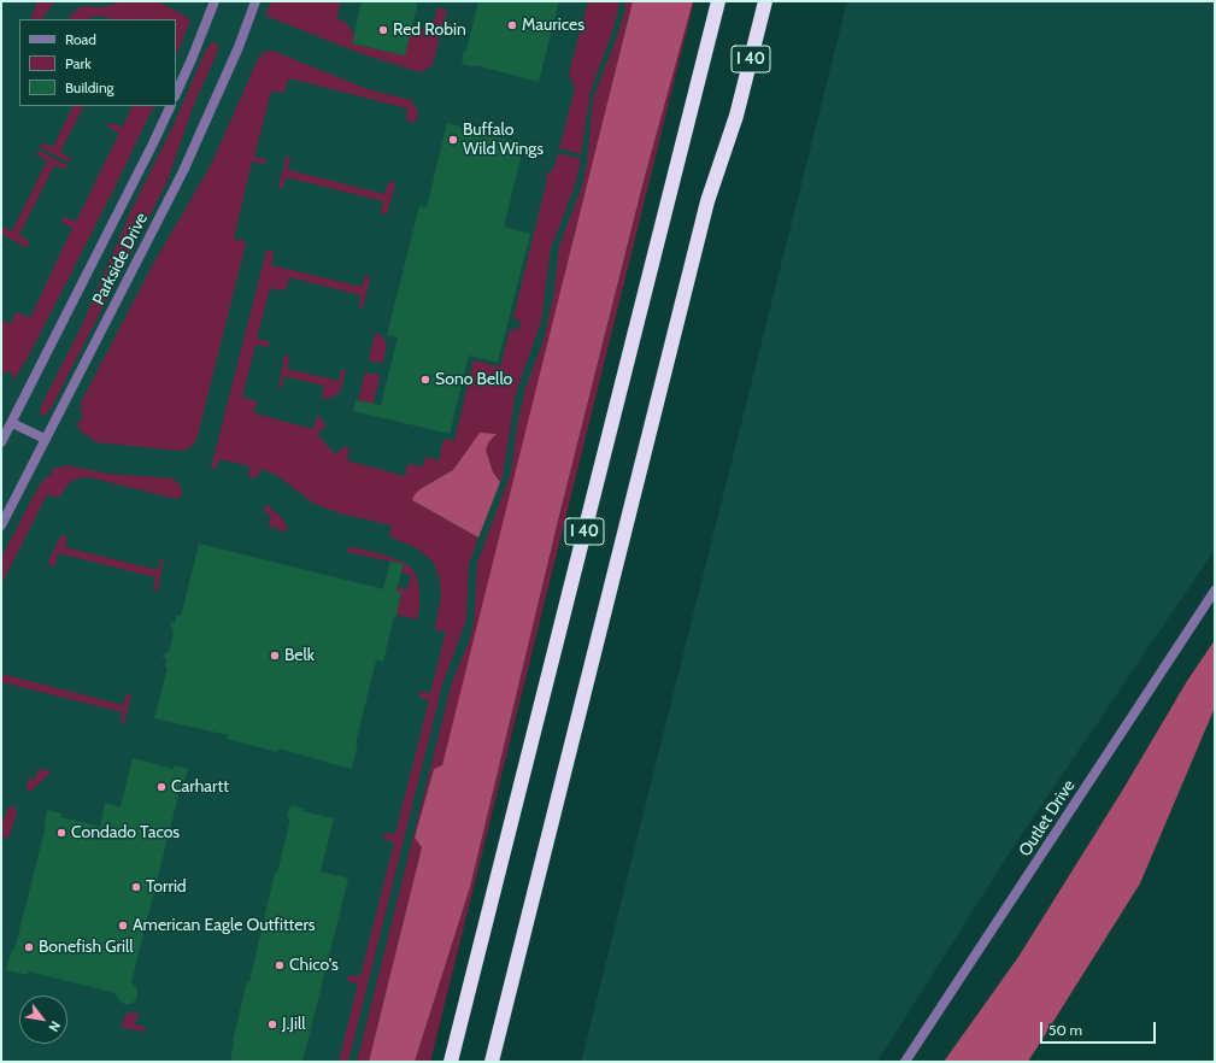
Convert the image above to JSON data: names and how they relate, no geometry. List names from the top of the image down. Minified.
{"streets":{"highway":["I 40"],"street":["Parkside Drive","Outlet Drive"]},"places":["Maurices","Red Robin","Buffalo Wild Wings","Sono Bello","Belk","Carhartt","Condado Tacos","Torrid","American Eagle Outfitters","Bonefish Grill","Chico's","J.Jill"],"legend":["Road","Park","Building"],"scale_bar":"50 m","north":"bottom right"}
